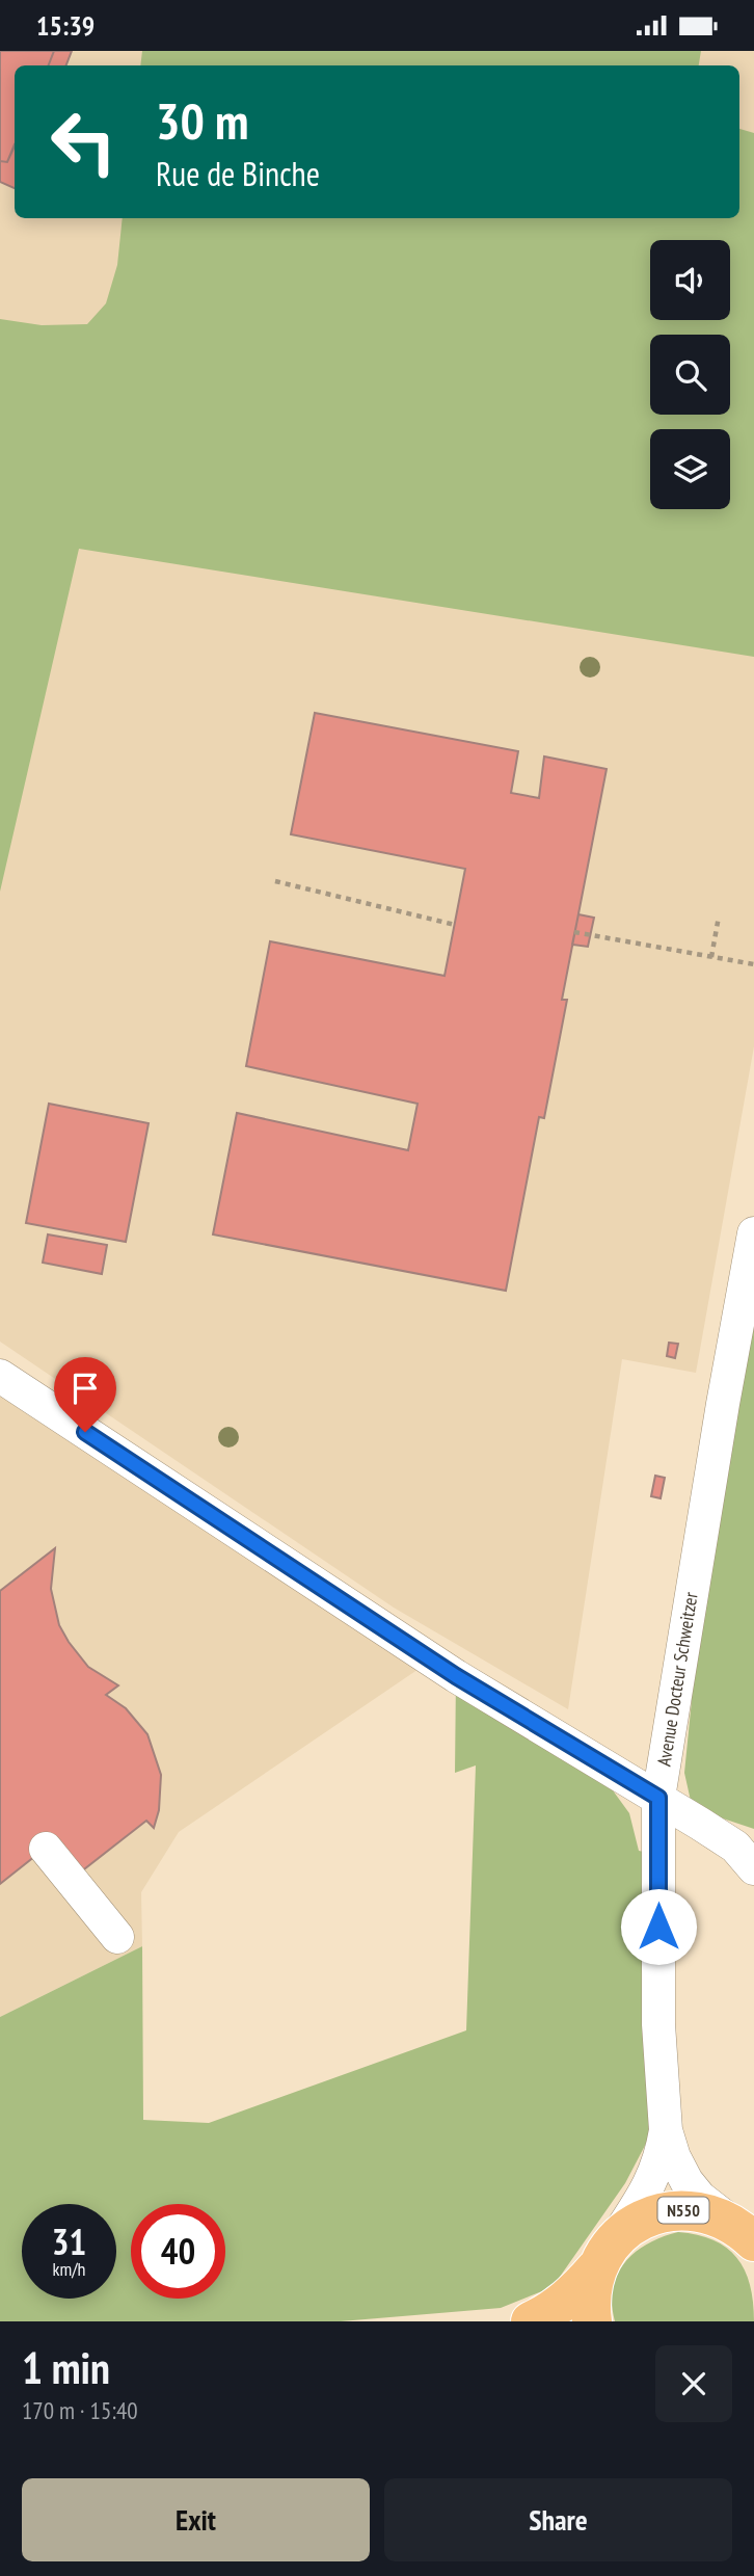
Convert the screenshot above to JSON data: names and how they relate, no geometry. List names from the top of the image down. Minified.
{"streets":{"main road":["N550"],"street":["Avenue Docteur Schweitzer"]},"page":{"status":"15:39","turn":["30 m","Rue de Binche"],"speed":"31 km/h","limit":"40","heading":["1 min","170 m · 15:40"],"buttons":["Exit","Share"]}}
